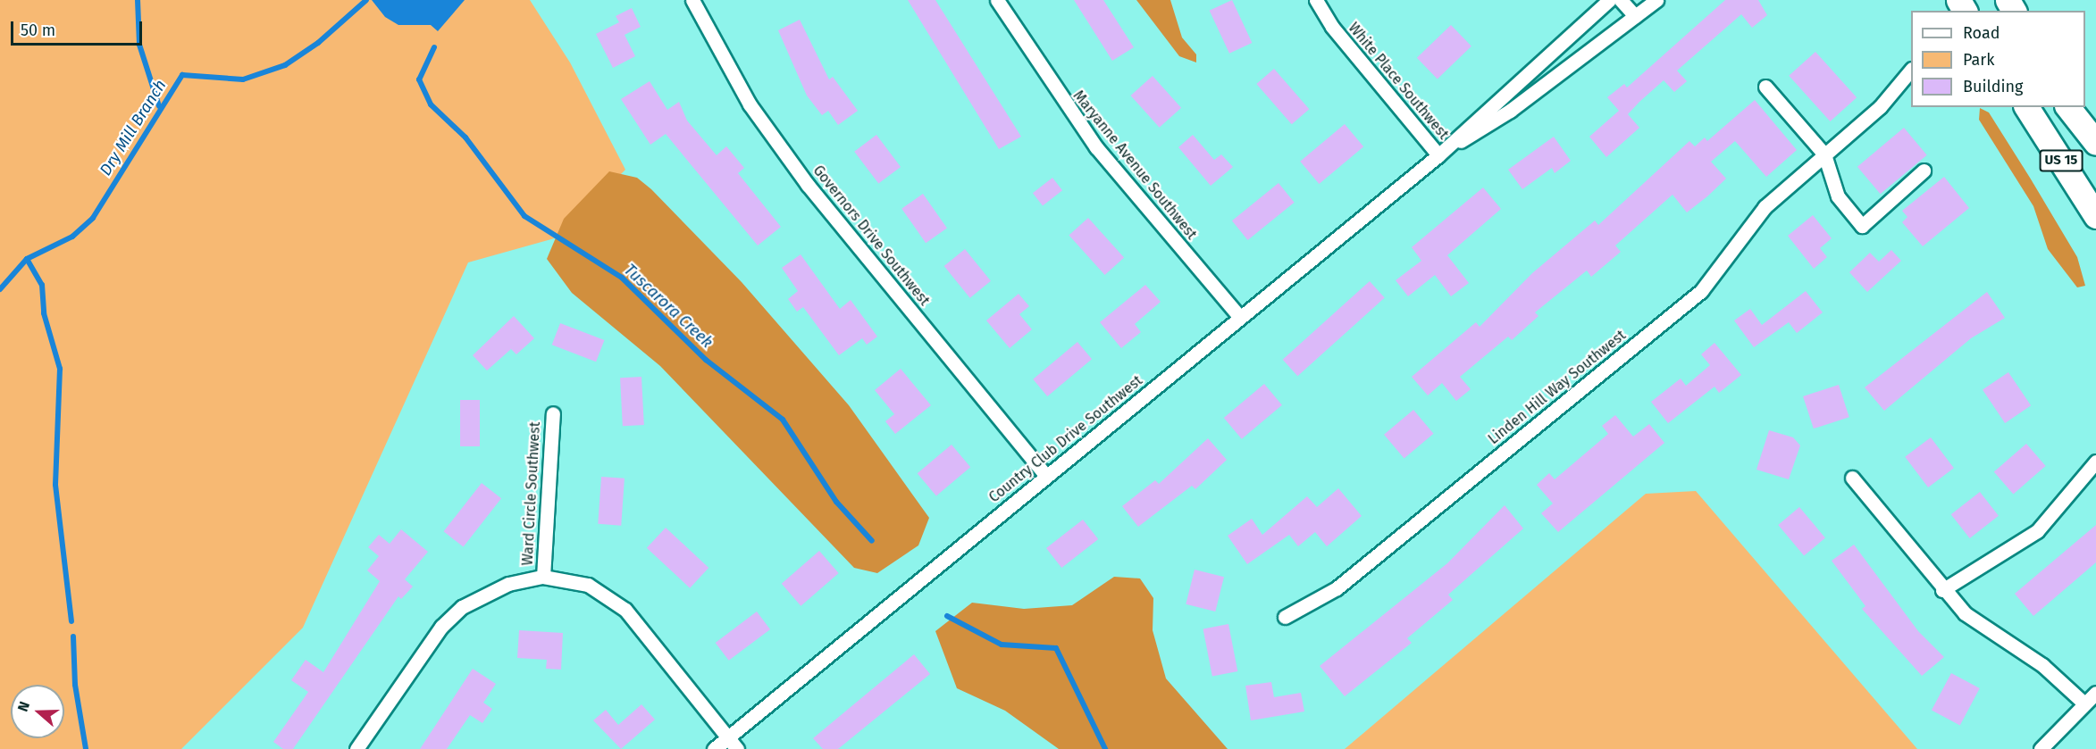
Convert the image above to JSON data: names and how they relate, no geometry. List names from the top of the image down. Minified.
{"streets":{"highway":["US 15"],"street":["White Place Southwest","Maryanne Avenue Southwest","Governors Drive Southwest","Linden Hill Way Southwest","Country Club Drive Southwest","Ward Circle Southwest"]},"crossings":[["White Place Southwest","Country Club Drive Southwest"],["Maryanne Avenue Southwest","Country Club Drive Southwest"],["Governors Drive Southwest","Country Club Drive Southwest"]],"water":["Dry Mill Branch","Tuscarora Creek"],"legend":["Road","Park","Building"],"scale_bar":"50 m","north":"left"}
